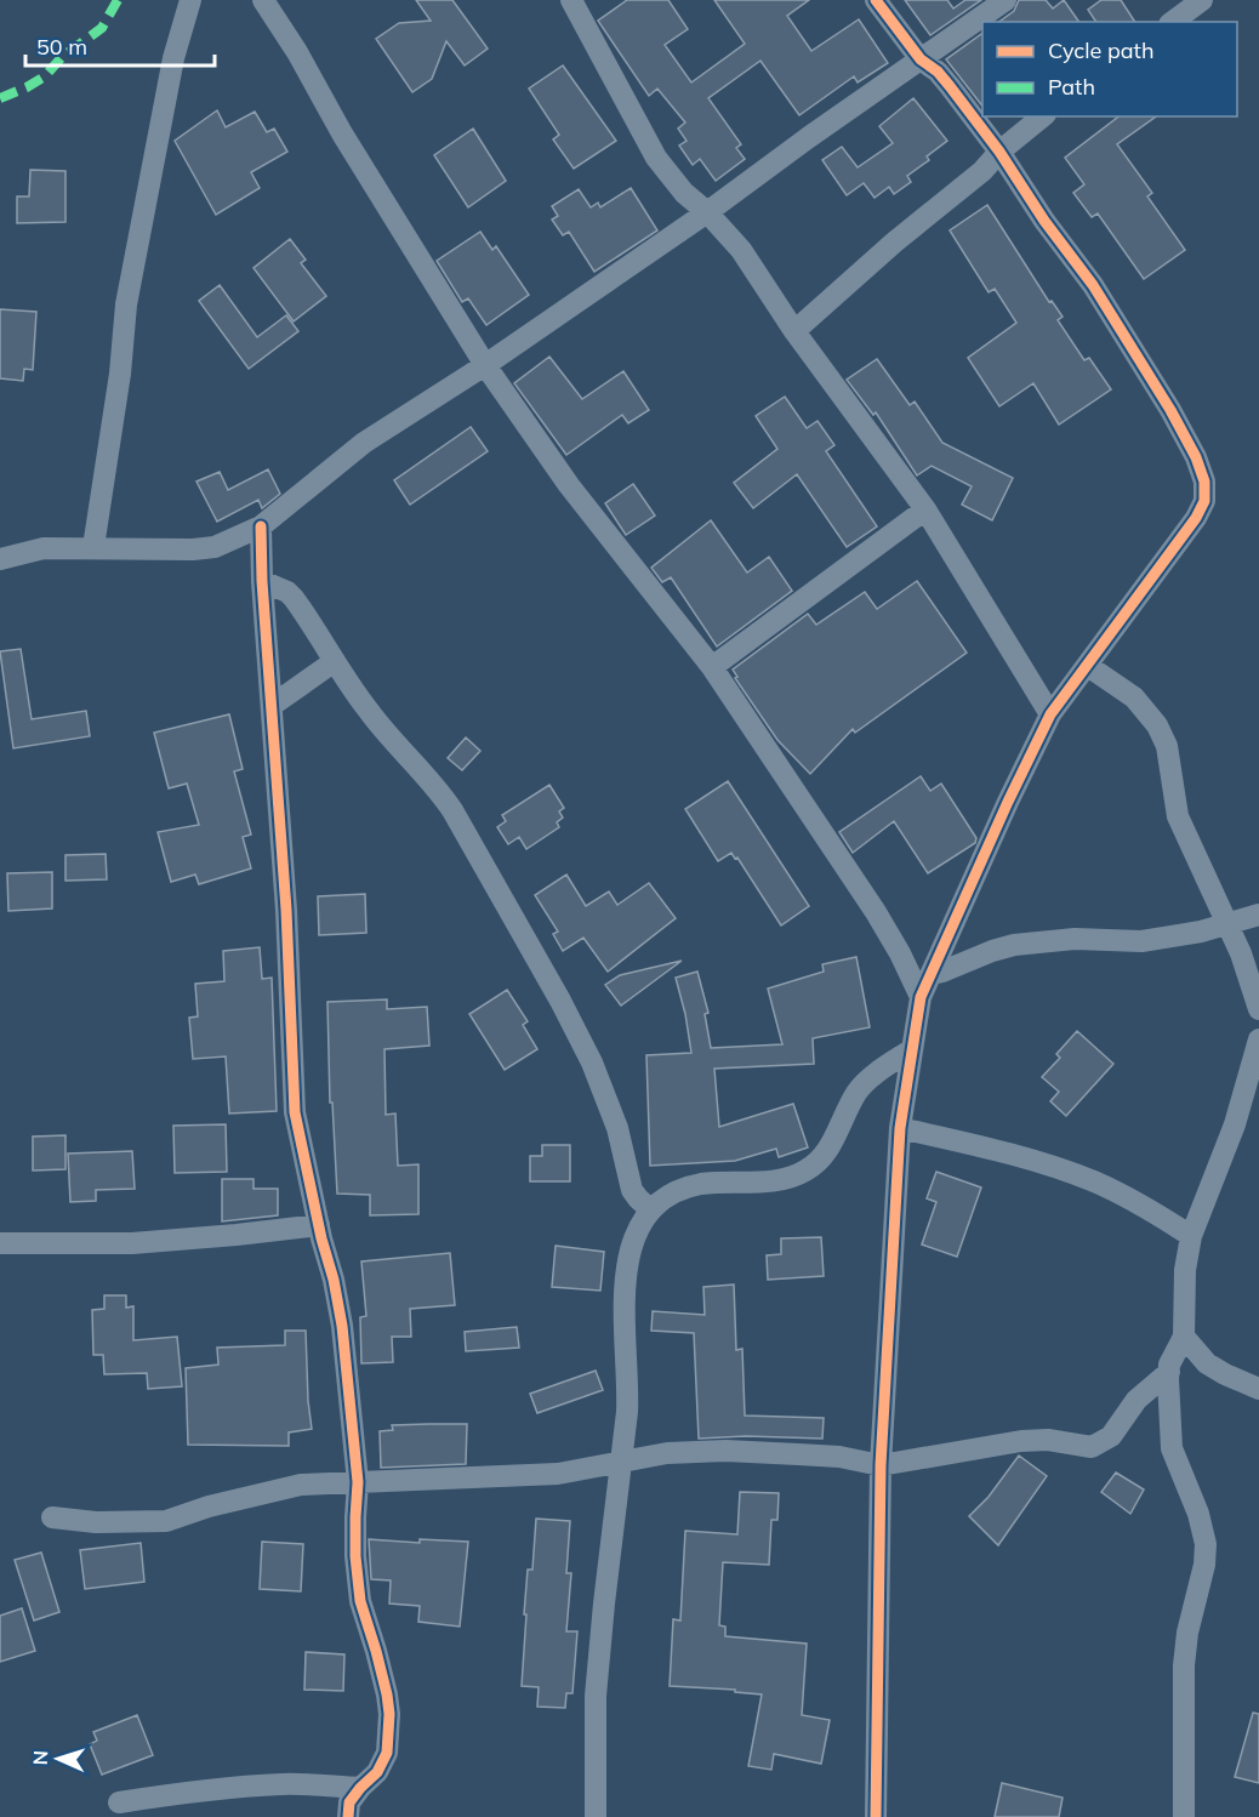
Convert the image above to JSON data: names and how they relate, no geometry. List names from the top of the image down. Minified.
{"legend":["Cycle path","Path"],"scale_bar":"50 m","north":"left"}
